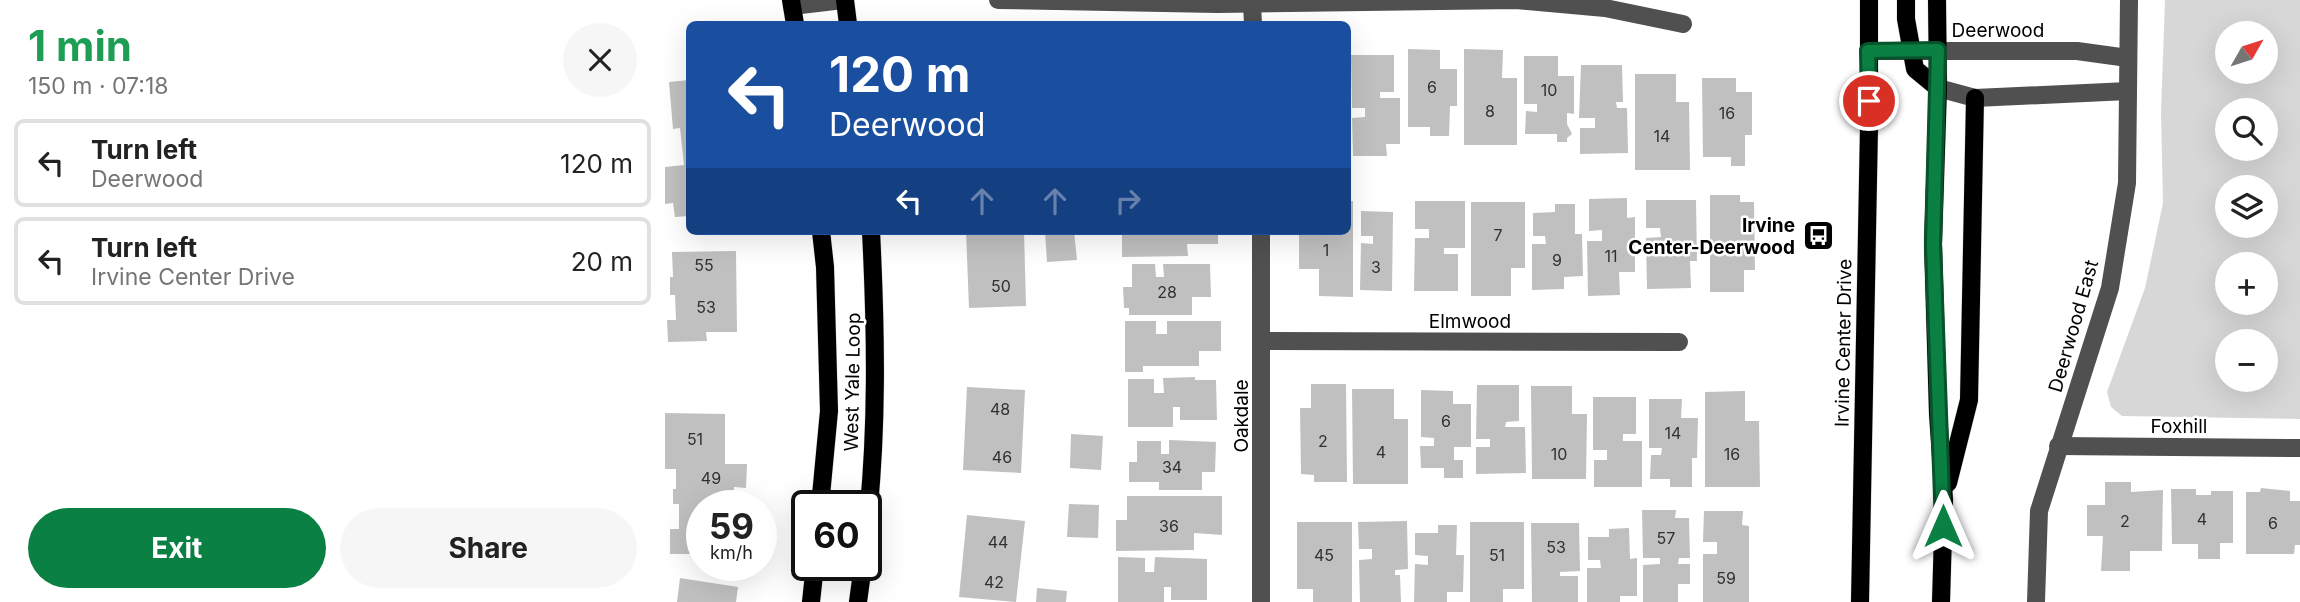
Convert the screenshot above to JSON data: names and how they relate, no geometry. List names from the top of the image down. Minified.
{"streets":{"main road":["Irvine Center Drive","West Yale Loop"],"street":["Deerwood","Elmwood","Deerwood East","Oakdale","Foxhill"]},"crossings":[["Deerwood","Deerwood East"],["Deerwood","Irvine Center Drive"],["Elmwood","Oakdale"],["Deerwood East","Foxhill"]],"places":{"bus stop":["Irvine Center-Deerwood"]},"house_numbers":["6","10","8","16","14","7","1","11","9","55","3","50","28","53","48","6","14","51","2","4","10","16","46","34","49","4","2","6","36","57","44","53","45","51","59","42"],"north":"top right","page":{"heading":["1 min","150 m · 07:18"],"map_buttons":["+","−"],"turn":["120 m","Deerwood"],"list":[{"name":"Turn left","note":"Deerwood","value":"120 m"},{"name":"Turn left","note":"Irvine Center Drive","value":"20 m"}],"speed":"59 km/h","limit":"60","buttons":["Exit","Share"]}}
